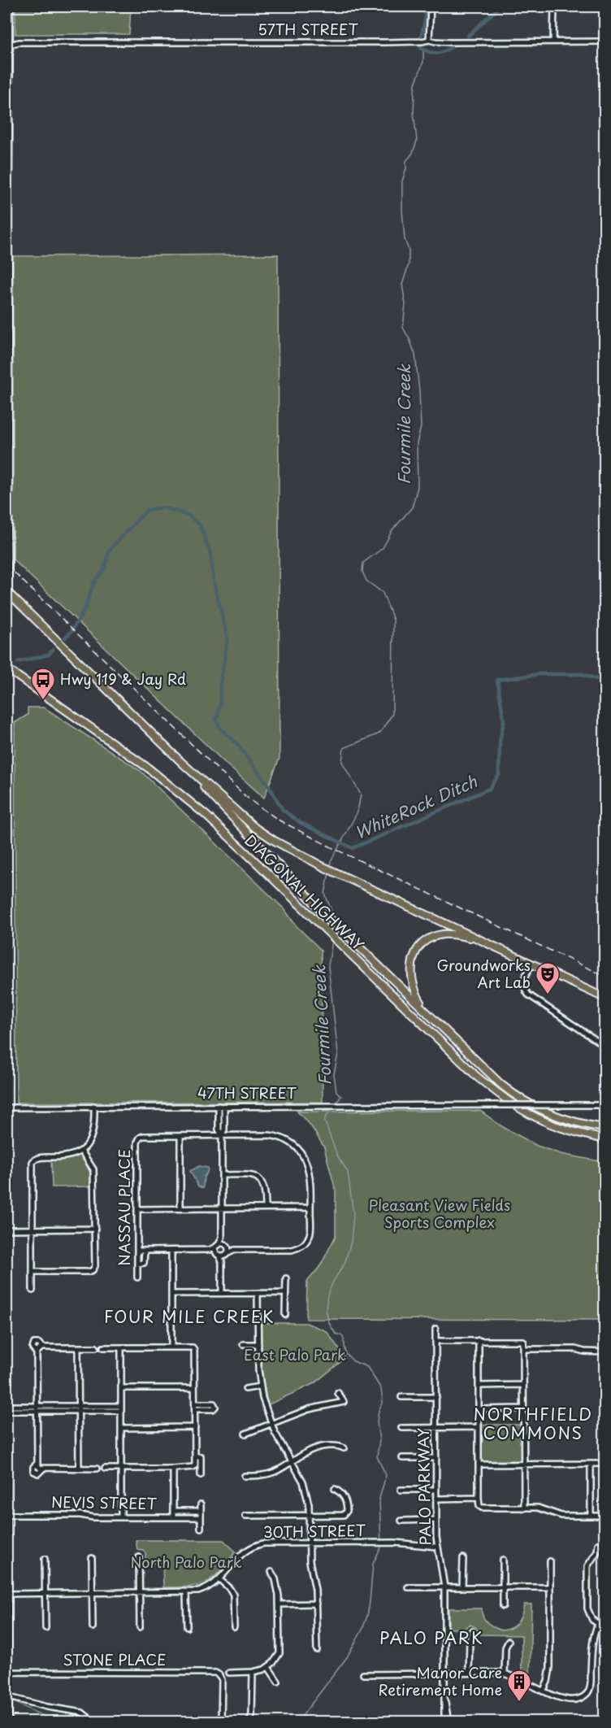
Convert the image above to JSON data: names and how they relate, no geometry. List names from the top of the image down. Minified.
{"streets":{"highway":["DIAGONAL HIGHWAY"],"street":["57TH STREET","47TH STREET","NASSAU PLACE","PALO PARKWAY","NEVIS STREET","30TH STREET","STONE PLACE"]},"crossings":[["PALO PARKWAY","30TH STREET"]],"districts":["FOUR MILE CREEK","NORTHFIELD COMMONS","PALO PARK"],"water":["Fourmile Creek","WhiteRock Ditch"],"parks":["Pleasant View Fields Sports Complex","East Palo Park","North Palo Park"],"places":{"bus stop":["Hwy 119 & Jay Rd"],"theatre":["Groundworks Art Lab"],"building":["Manor Care Retirement Home"]}}
